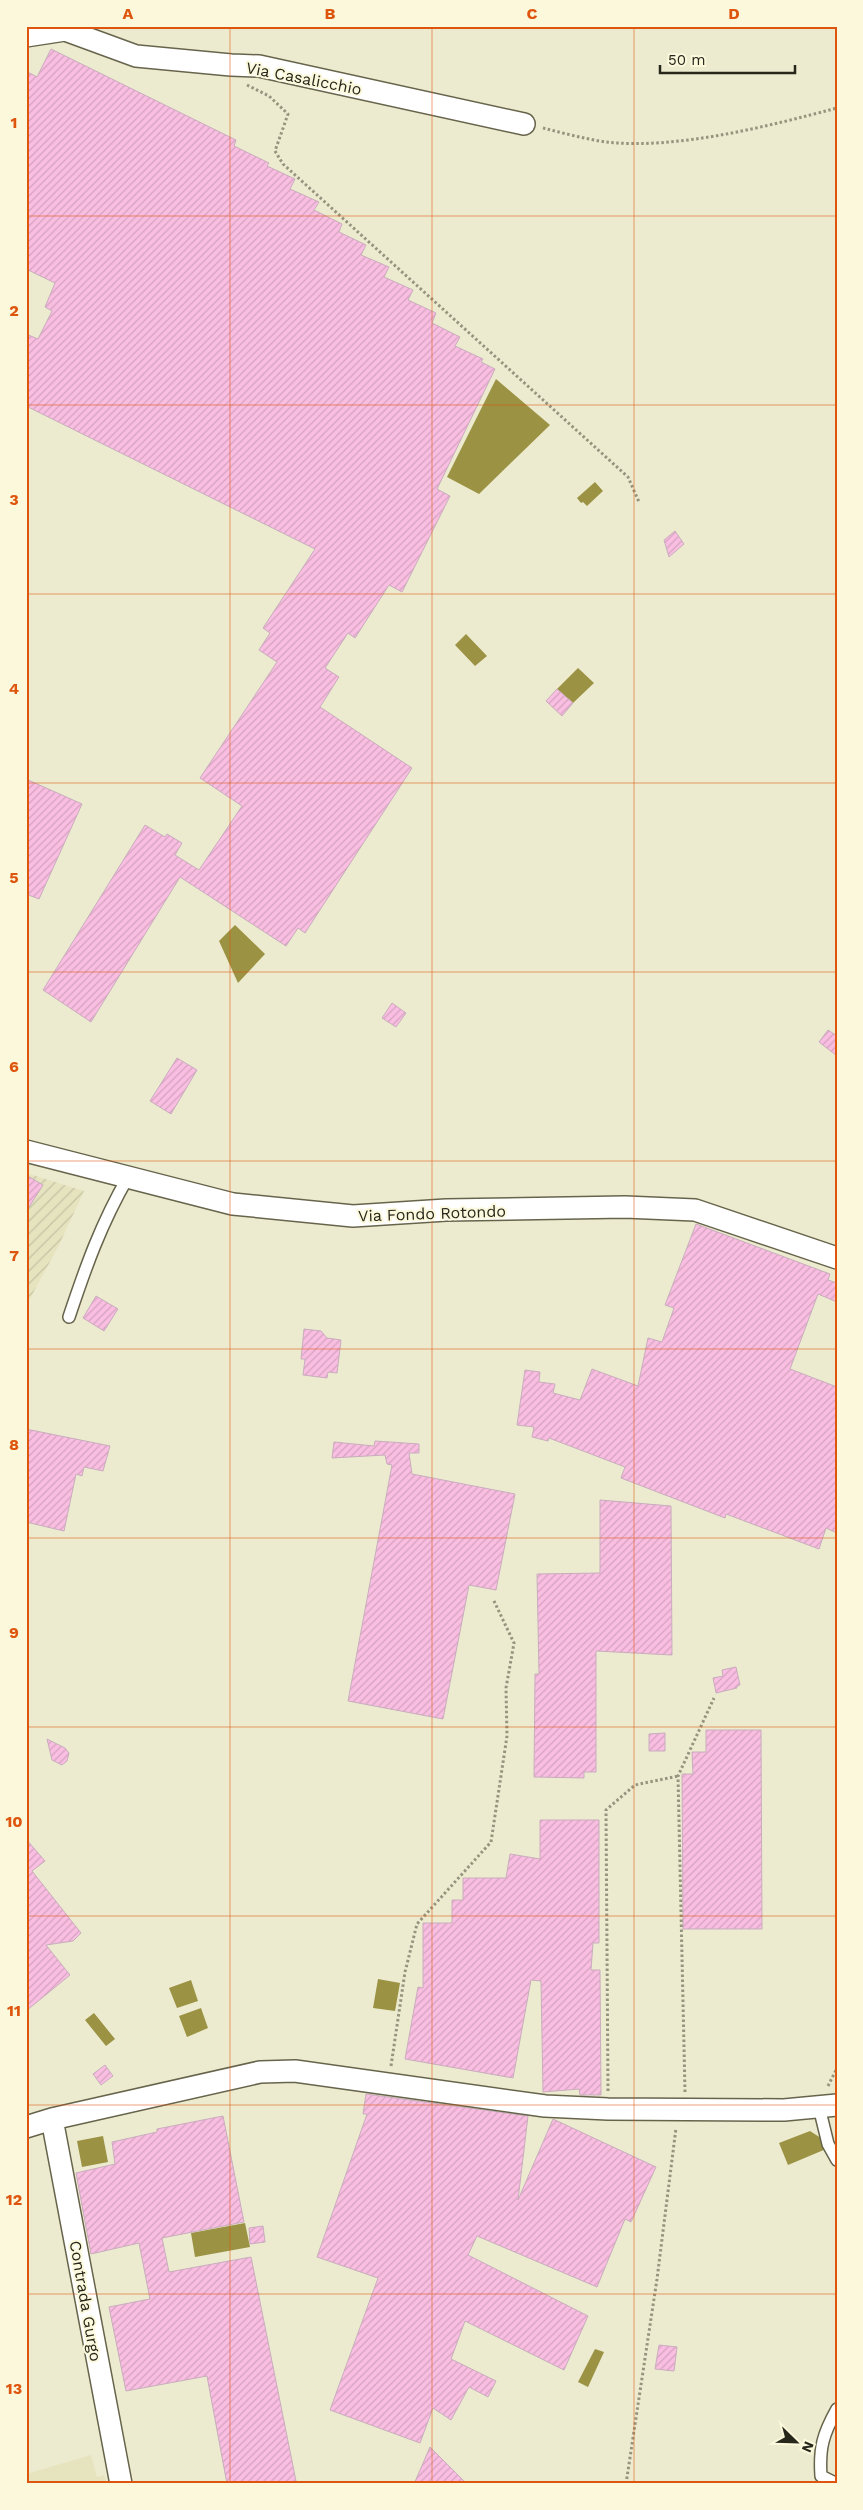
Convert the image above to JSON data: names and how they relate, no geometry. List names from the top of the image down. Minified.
{"streets":{"street":["Via Casalicchio","Via Fondo Rotondo","Contrada Gurgo"]},"scale_bar":"50 m","north":"bottom right","grid":{"columns":["A","B","C","D"],"rows":["1","2","3","4","5","6","7","8","9","10","11","12","13"]}}
